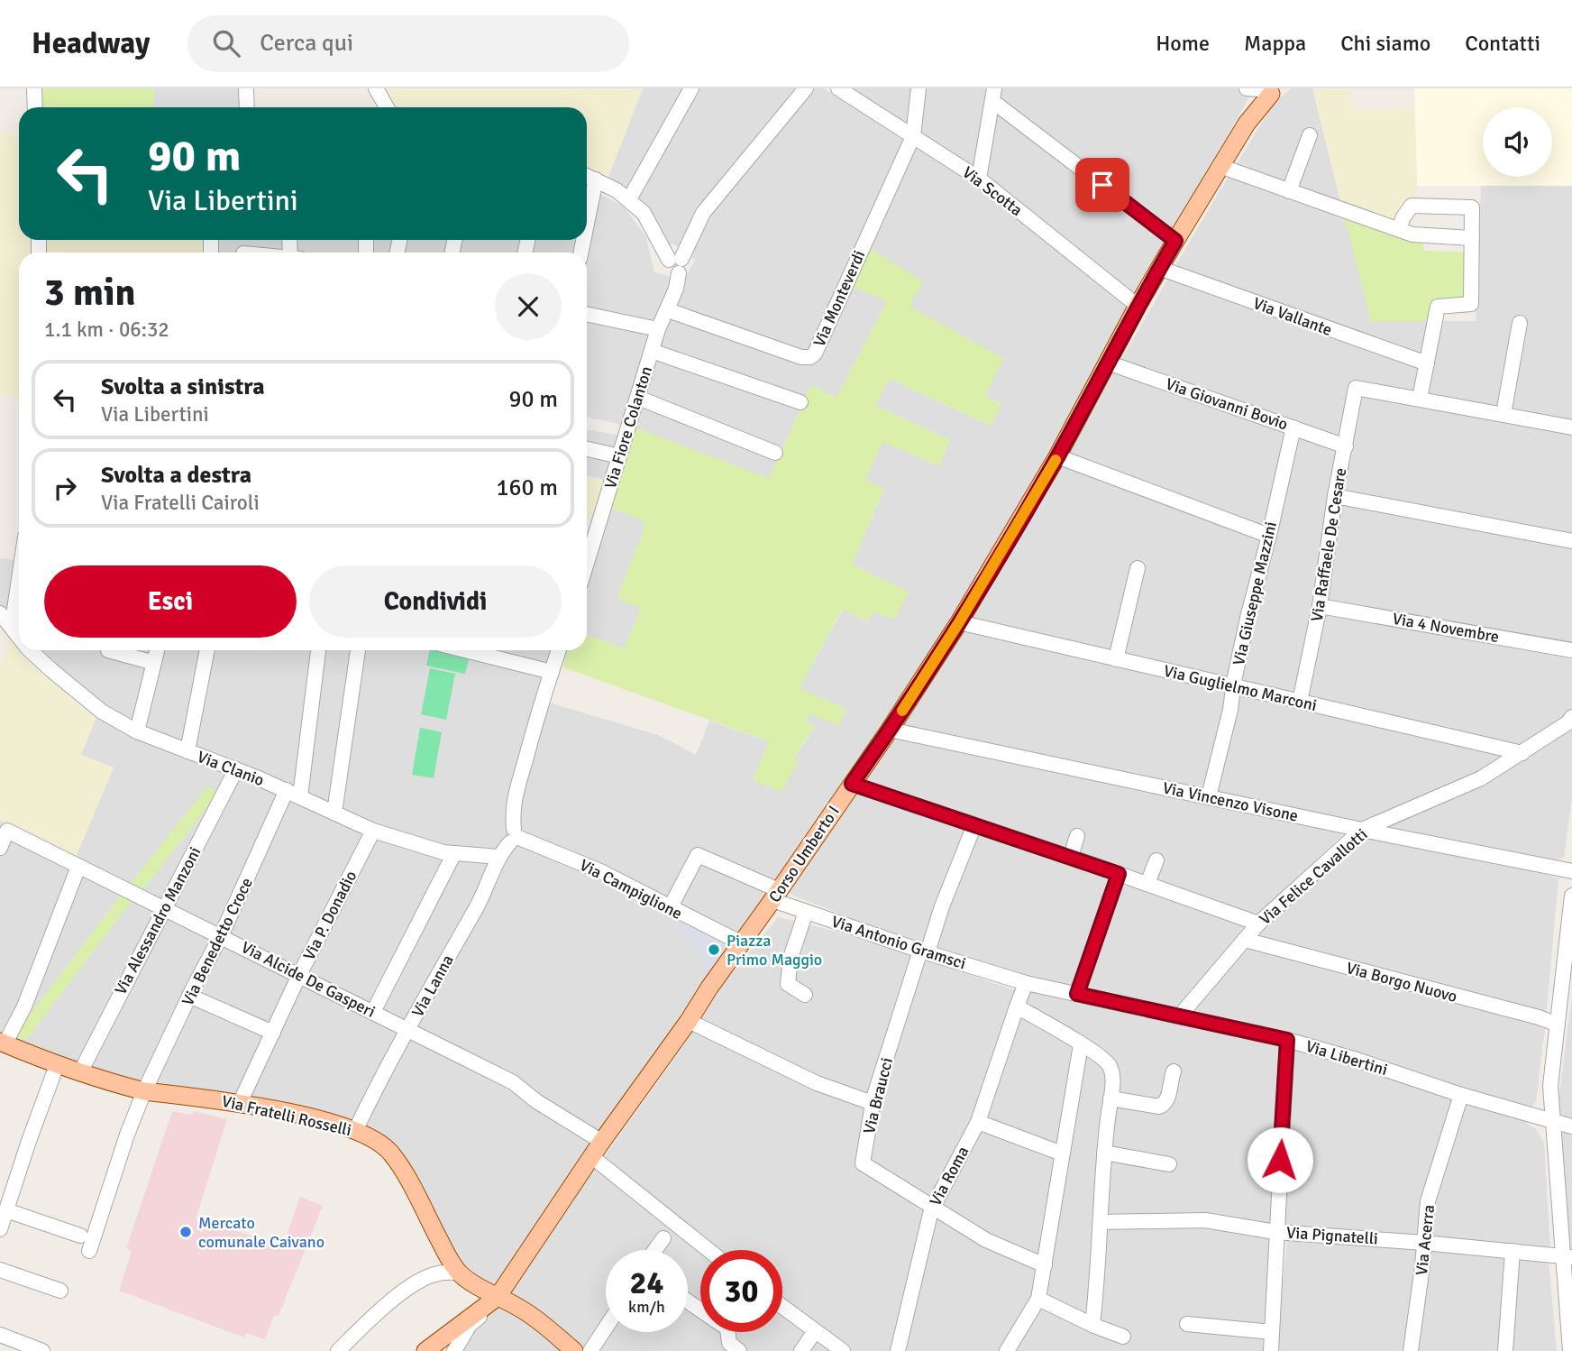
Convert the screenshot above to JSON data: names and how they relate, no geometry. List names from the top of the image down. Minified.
{"streets":{"main road":["Corso Umberto I","Via Fratelli Rosselli"],"street":["Via Scotta","Via Monteverdi","Via Vallante","Via Giovanni Bovio","Via Fiore Colanton","Via Raffaele De Cesare","Via Giuseppe Mazzini","Via 4 Novembre","Via Guglielmo Marconi","Via Clanio","Via Vincenzo Visone","Via Felice Cavallotti","Via Campiglione","Via P. Donadio","Via Alessandro Manzoni","Via Benedetto Croce","Via Antonio Gramsci","Via Alcide De Gasperi","Via Borgo Nuovo","Via Lanna","Via Libertini","Via Braucci","Via Roma","Via Pignatelli","Via Acerra"]},"crossings":[["Via Scotta","Via Monteverdi"],["Via Scotta","Corso Umberto I"],["Via Monteverdi","Via Fiore Colanton"],["Via Vallante","Corso Umberto I"],["Via Giovanni Bovio","Via Raffaele De Cesare"],["Via Giovanni Bovio","Via Giuseppe Mazzini"],["Via Giovanni Bovio","Corso Umberto I"],["Via Raffaele De Cesare","Via 4 Novembre"],["Via Raffaele De Cesare","Via Guglielmo Marconi"],["Via Giuseppe Mazzini","Via Guglielmo Marconi"],["Via Giuseppe Mazzini","Via Vincenzo Visone"],["Via Guglielmo Marconi","Corso Umberto I"],["Via Guglielmo Marconi","Via Felice Cavallotti"],["Via Clanio","Via P. Donadio"],["Via Clanio","Via Alessandro Manzoni"],["Via Clanio","Via Benedetto Croce"],["Via Clanio","Via Lanna"],["Via Vincenzo Visone","Corso Umberto I"],["Via Vincenzo Visone","Via Felice Cavallotti"],["Corso Umberto I","Via Campiglione"],["Corso Umberto I","Via Antonio Gramsci"],["Corso Umberto I","Via Alcide De Gasperi"],["Corso Umberto I","Via Fratelli Rosselli"],["Via Felice Cavallotti","Via Borgo Nuovo"],["Via Felice Cavallotti","Via Libertini"],["Via Campiglione","Via Antonio Gramsci"],["Via Campiglione","Via Lanna"],["Via P. Donadio","Via Alcide De Gasperi"],["Via P. Donadio","Via Fratelli Rosselli"],["Via Alessandro Manzoni","Via Alcide De Gasperi"],["Via Alessandro Manzoni","Via Fratelli Rosselli"],["Via Benedetto Croce","Via Alcide De Gasperi"],["Via Benedetto Croce","Via Fratelli Rosselli"],["Via Antonio Gramsci","Via Libertini"],["Via Antonio Gramsci","Via Braucci"],["Via Antonio Gramsci","Via Roma"],["Via Alcide De Gasperi","Via Lanna"],["Via Lanna","Via Fratelli Rosselli"],["Via Libertini","Via Roma"],["Via Libertini","Via Acerra"],["Via Braucci","Via Roma"],["Via Pignatelli","Via Acerra"]],"places":["Piazza Primo Maggio","Mercato comunale Caivano"],"page":{"header":"Headway","search":"Cerca qui","nav":["Home","Mappa","Chi siamo","Contatti"],"turn":["90 m","Via Libertini"],"heading":["3 min","1.1 km · 06:32"],"list":[{"name":"Svolta a sinistra","note":"Via Libertini","value":"90 m"},{"name":"Svolta a destra","note":"Via Fratelli Cairoli","value":"160 m"}],"buttons":["Esci","Condividi"],"speed":"24 km/h","limit":"30"}}
